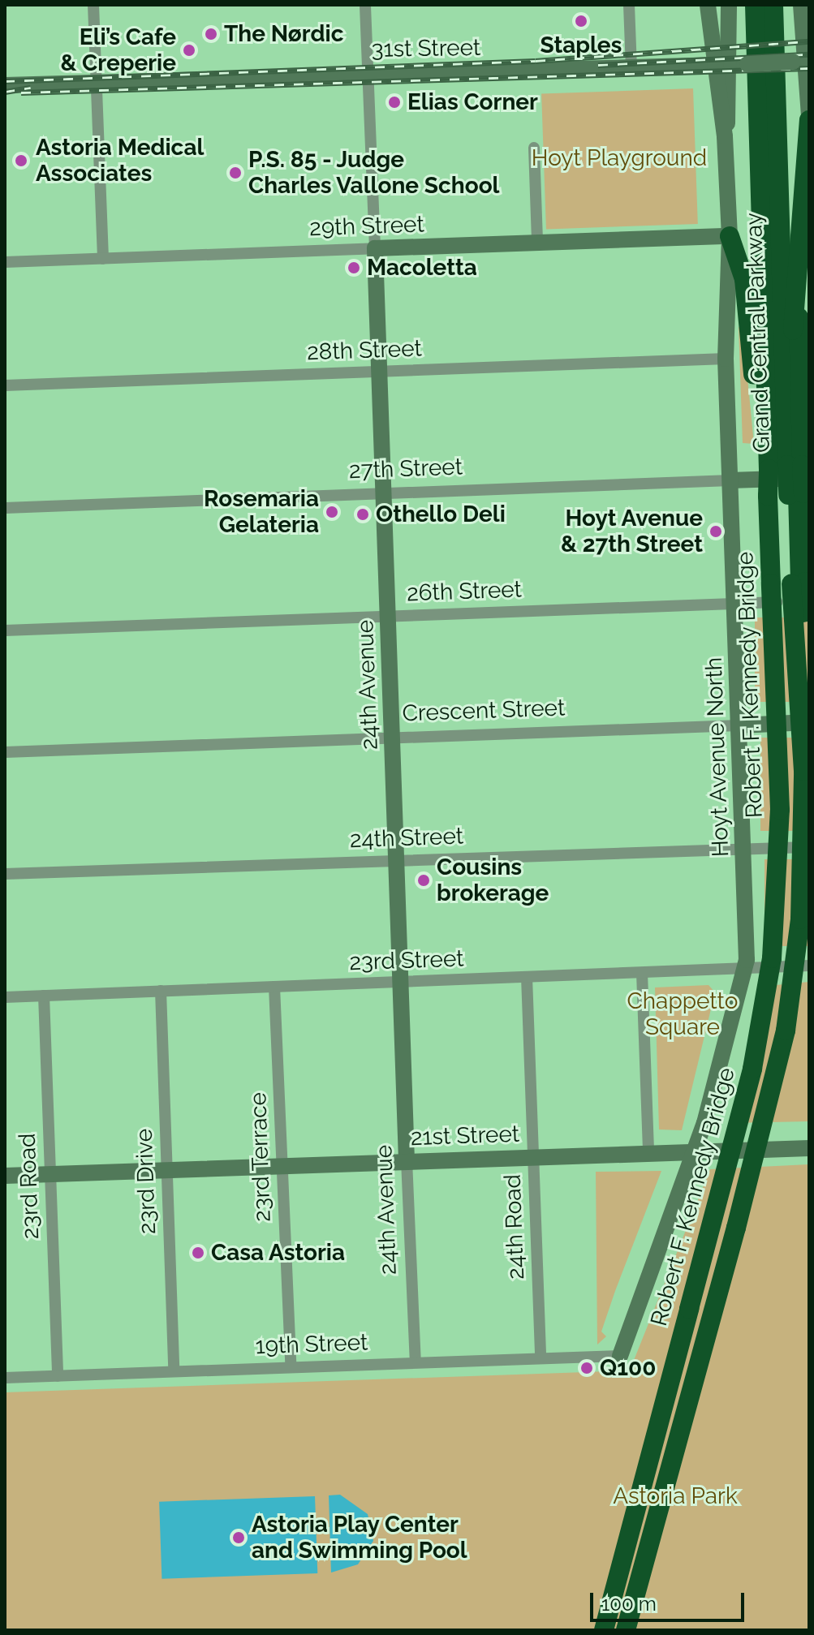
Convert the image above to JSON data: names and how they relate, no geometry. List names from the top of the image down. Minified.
{"streets":{"highway":["Grand Central Parkway","Robert F. Kennedy Bridge"],"street":["31st Street","29th Street","28th Street","27th Street","26th Street","24th Avenue","Crescent Street","Hoyt Avenue North","24th Street","23rd Street","21st Street","23rd Terrace","23rd Drive","23rd Road","24th Road","19th Street"]},"crossings":[["31st Street","24th Avenue"],["31st Street","Hoyt Avenue North"],["29th Street","24th Avenue"],["29th Street","Hoyt Avenue North"],["Grand Central Parkway","27th Street"],["Grand Central Parkway","26th Street"],["Grand Central Parkway","Robert F. Kennedy Bridge"],["28th Street","24th Avenue"],["28th Street","Hoyt Avenue North"],["27th Street","24th Avenue"],["27th Street","Hoyt Avenue North"],["26th Street","24th Avenue"],["26th Street","Robert F. Kennedy Bridge"],["26th Street","Hoyt Avenue North"],["24th Avenue","Crescent Street"],["24th Avenue","24th Street"],["24th Avenue","23rd Street"],["24th Avenue","21st Street"],["24th Avenue","19th Street"],["Crescent Street","Hoyt Avenue North"],["Hoyt Avenue North","24th Street"],["Hoyt Avenue North","23rd Street"],["Hoyt Avenue North","21st Street"],["Hoyt Avenue North","19th Street"],["23rd Street","23rd Terrace"],["23rd Street","23rd Drive"],["23rd Street","23rd Road"],["23rd Street","24th Road"],["21st Street","23rd Terrace"],["21st Street","23rd Drive"],["21st Street","23rd Road"],["21st Street","24th Road"],["23rd Terrace","19th Street"],["23rd Drive","19th Street"],["23rd Road","19th Street"],["24th Road","19th Street"]],"parks":["Hoyt Playground","Chappetto Square","Astoria Park"],"places":["Staples","The Nørdic","Eli’s Cafe & Creperie","Elias Corner","Astoria Medical Associates","P.S. 85 - Judge Charles Vallone School","Macoletta","Rosemaria Gelateria","Othello Deli","Hoyt Avenue & 27th Street","Cousins brokerage","Casa Astoria","Q100","Astoria Play Center and Swimming Pool"],"scale_bar":"100 m"}
